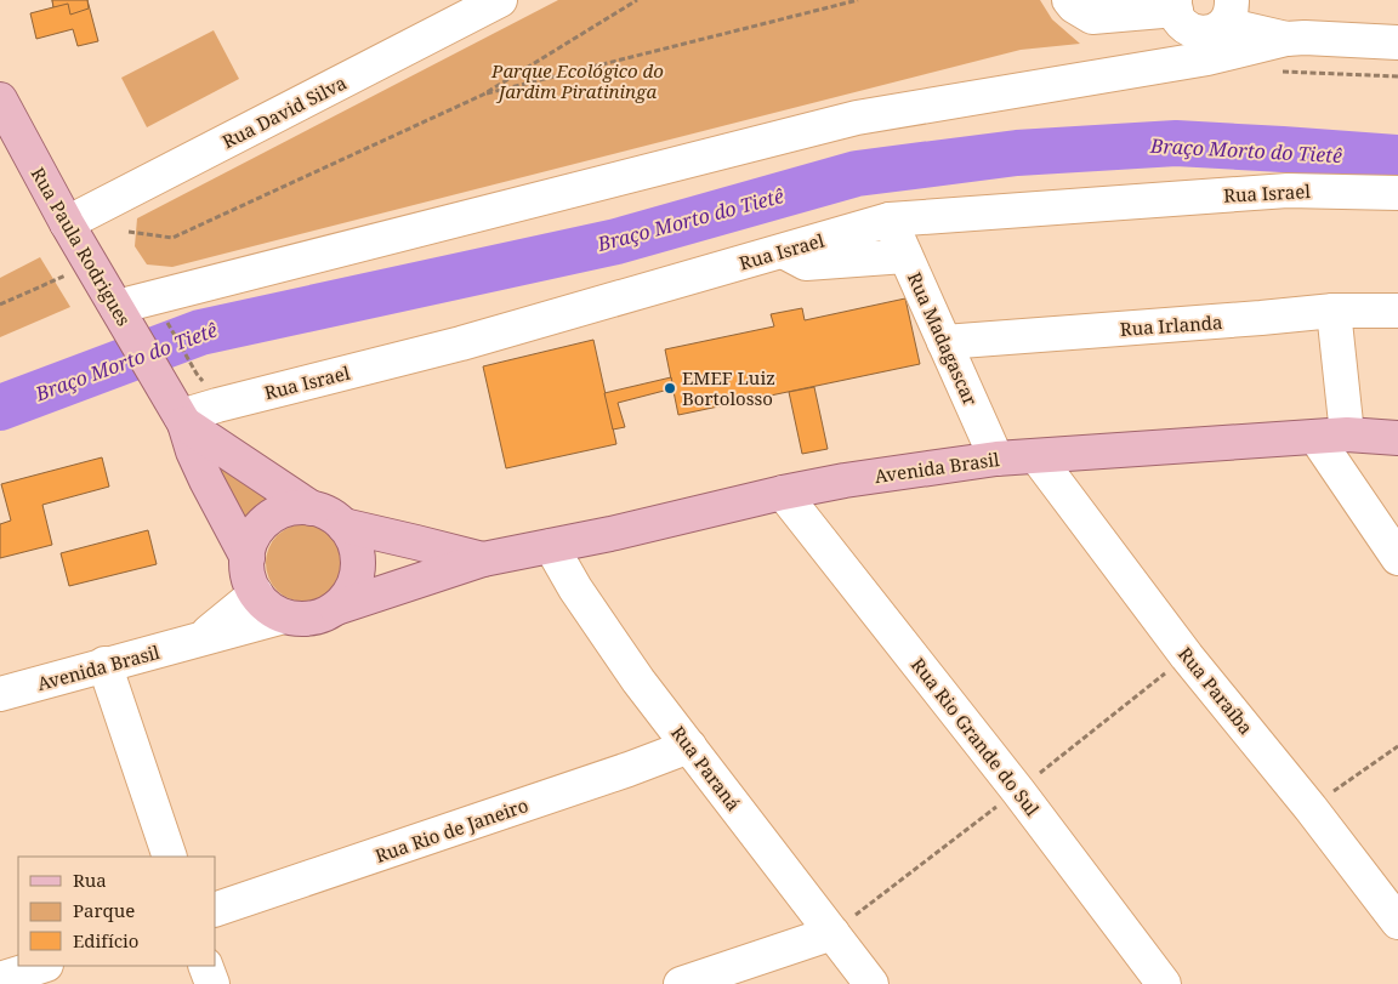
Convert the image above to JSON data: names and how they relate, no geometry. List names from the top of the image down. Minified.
{"streets":{"main road":["Rua Paula Rodrigues","Avenida Brasil"],"street":["Rua David Silva","Rua Israel","Rua Irlanda","Rua Madagascar","Rua Paraíba","Rua Rio Grande do Sul","Rua Paraná","Rua Rio de Janeiro"]},"crossings":[["Rua David Silva","Rua Paula Rodrigues"],["Rua Israel","Rua Paula Rodrigues"],["Rua Israel","Rua Madagascar"],["Rua Paula Rodrigues","Avenida Brasil"],["Rua Irlanda","Rua Madagascar"],["Rua Madagascar","Avenida Brasil"],["Avenida Brasil","Rua Paraíba"],["Avenida Brasil","Rua Rio Grande do Sul"],["Avenida Brasil","Rua Paraná"],["Rua Paraná","Rua Rio de Janeiro"]],"water":["Braço Morto do Tietê"],"parks":["Parque Ecológico do Jardim Piratininga"],"places":["EMEF Luiz Bortolosso"],"legend":["Rua","Parque","Edifício"]}
